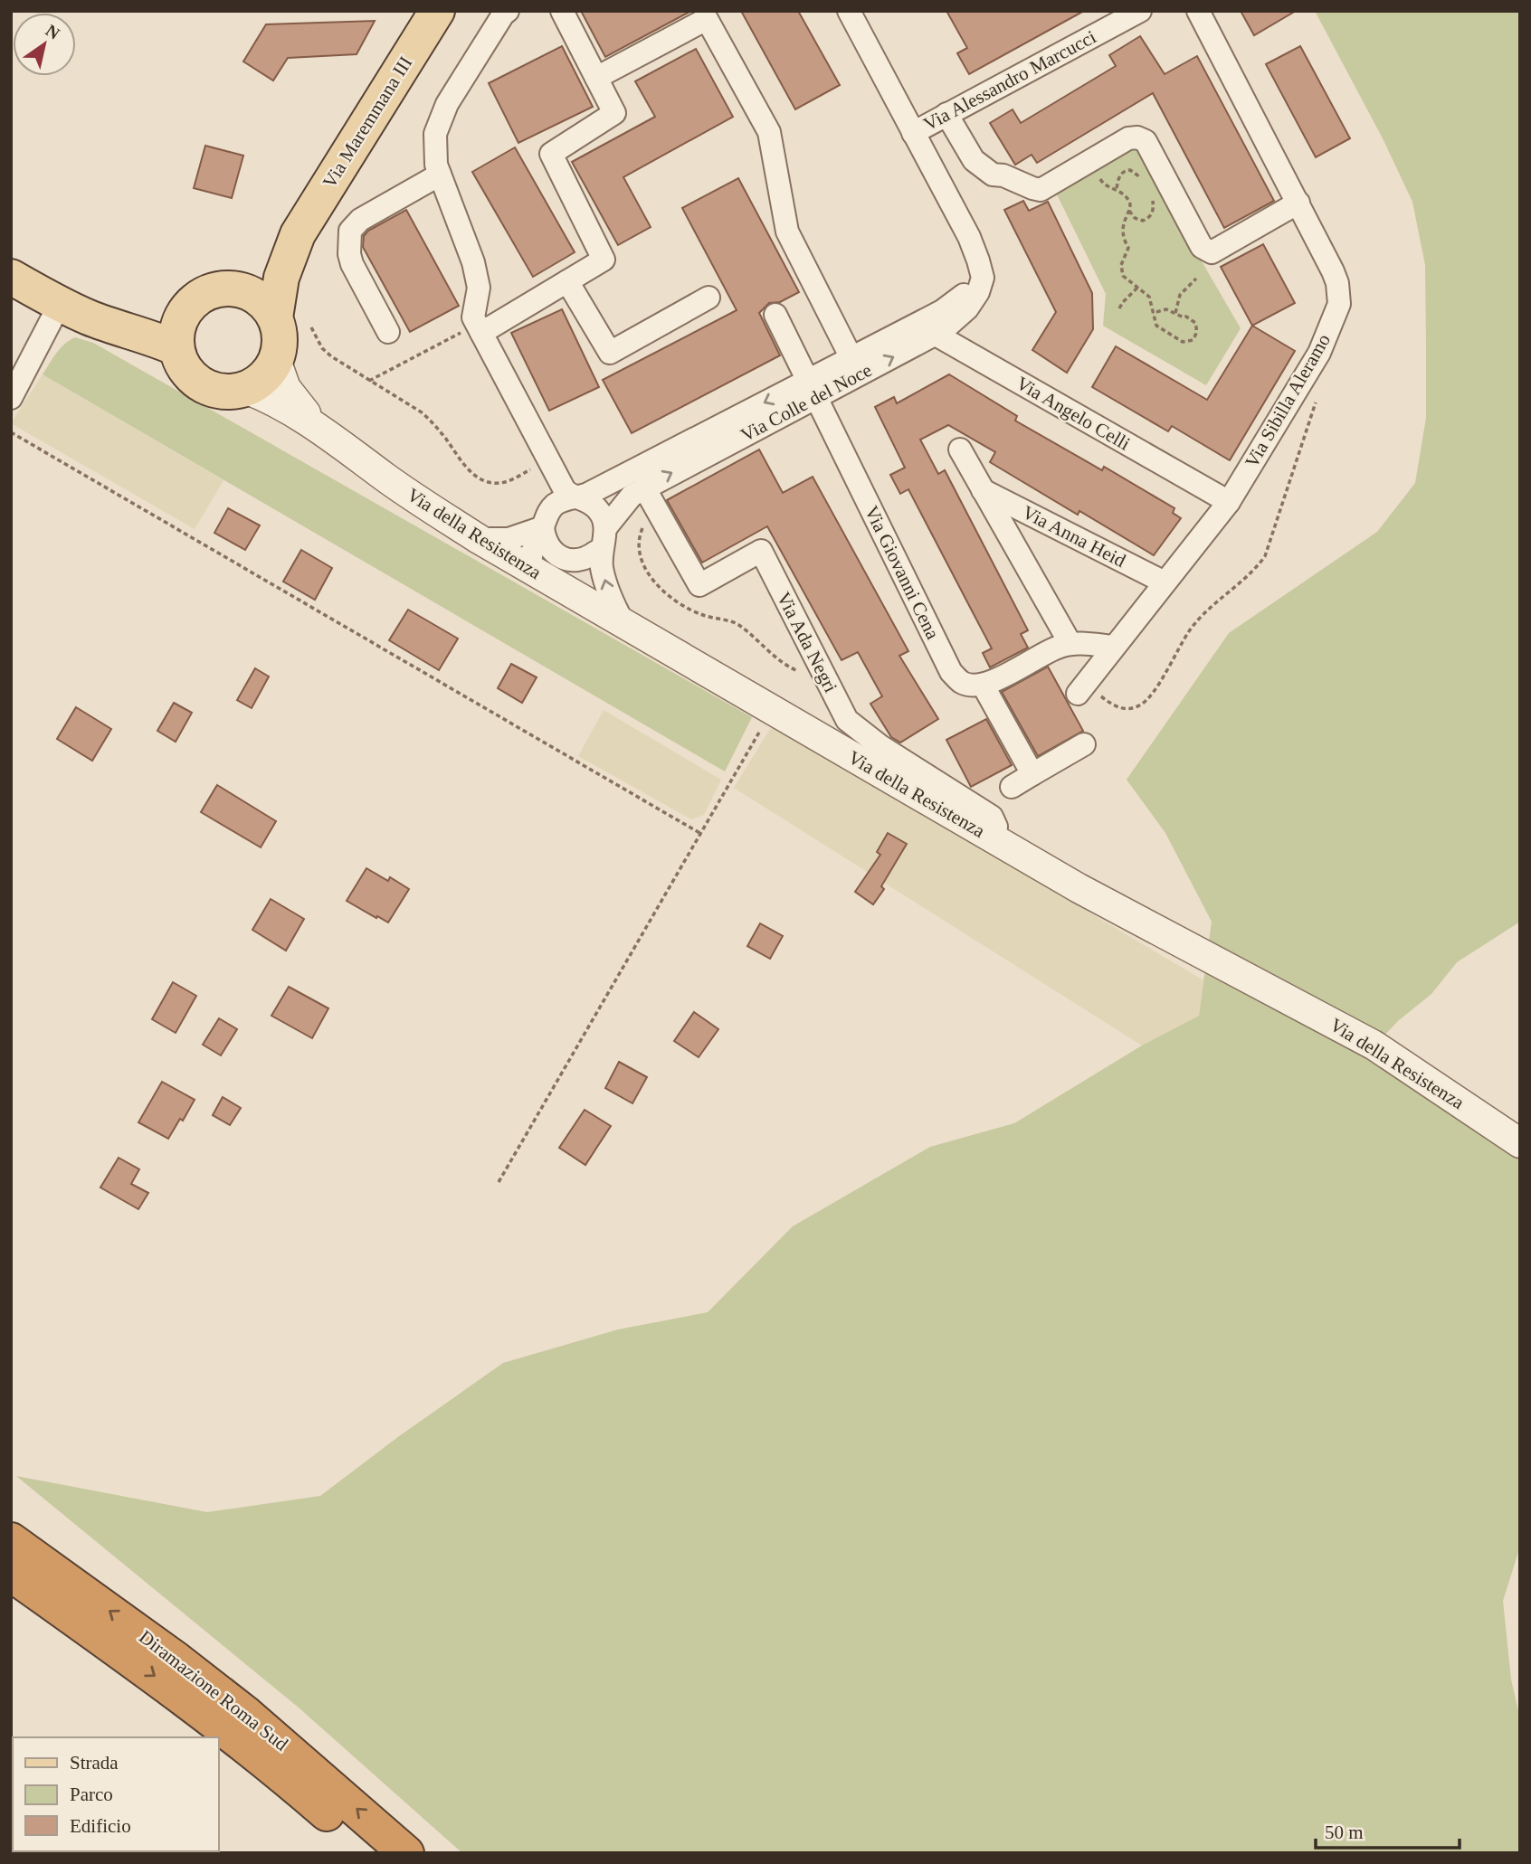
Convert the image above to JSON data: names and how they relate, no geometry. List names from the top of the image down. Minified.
{"streets":{"highway":["Diramazione Roma Sud"],"main road":["Via Maremmana III"],"street":["Via Alessandro Marcucci","Via Sibilla Aleramo","Via Colle del Noce","Via Angelo Celli","Via della Resistenza","Via Anna Heid","Via Giovanni Cena","Via Ada Negri"]},"crossings":[["Via Alessandro Marcucci","Via Colle del Noce"],["Via Maremmana III","Via della Resistenza"],["Via Sibilla Aleramo","Via Angelo Celli"],["Via Sibilla Aleramo","Via Anna Heid"],["Via Colle del Noce","Via Angelo Celli"],["Via Colle del Noce","Via della Resistenza"],["Via Colle del Noce","Via Giovanni Cena"],["Via Colle del Noce","Via Ada Negri"],["Via della Resistenza","Via Ada Negri"]],"legend":["Strada","Parco","Edificio"],"scale_bar":"50 m","north":"top right"}
